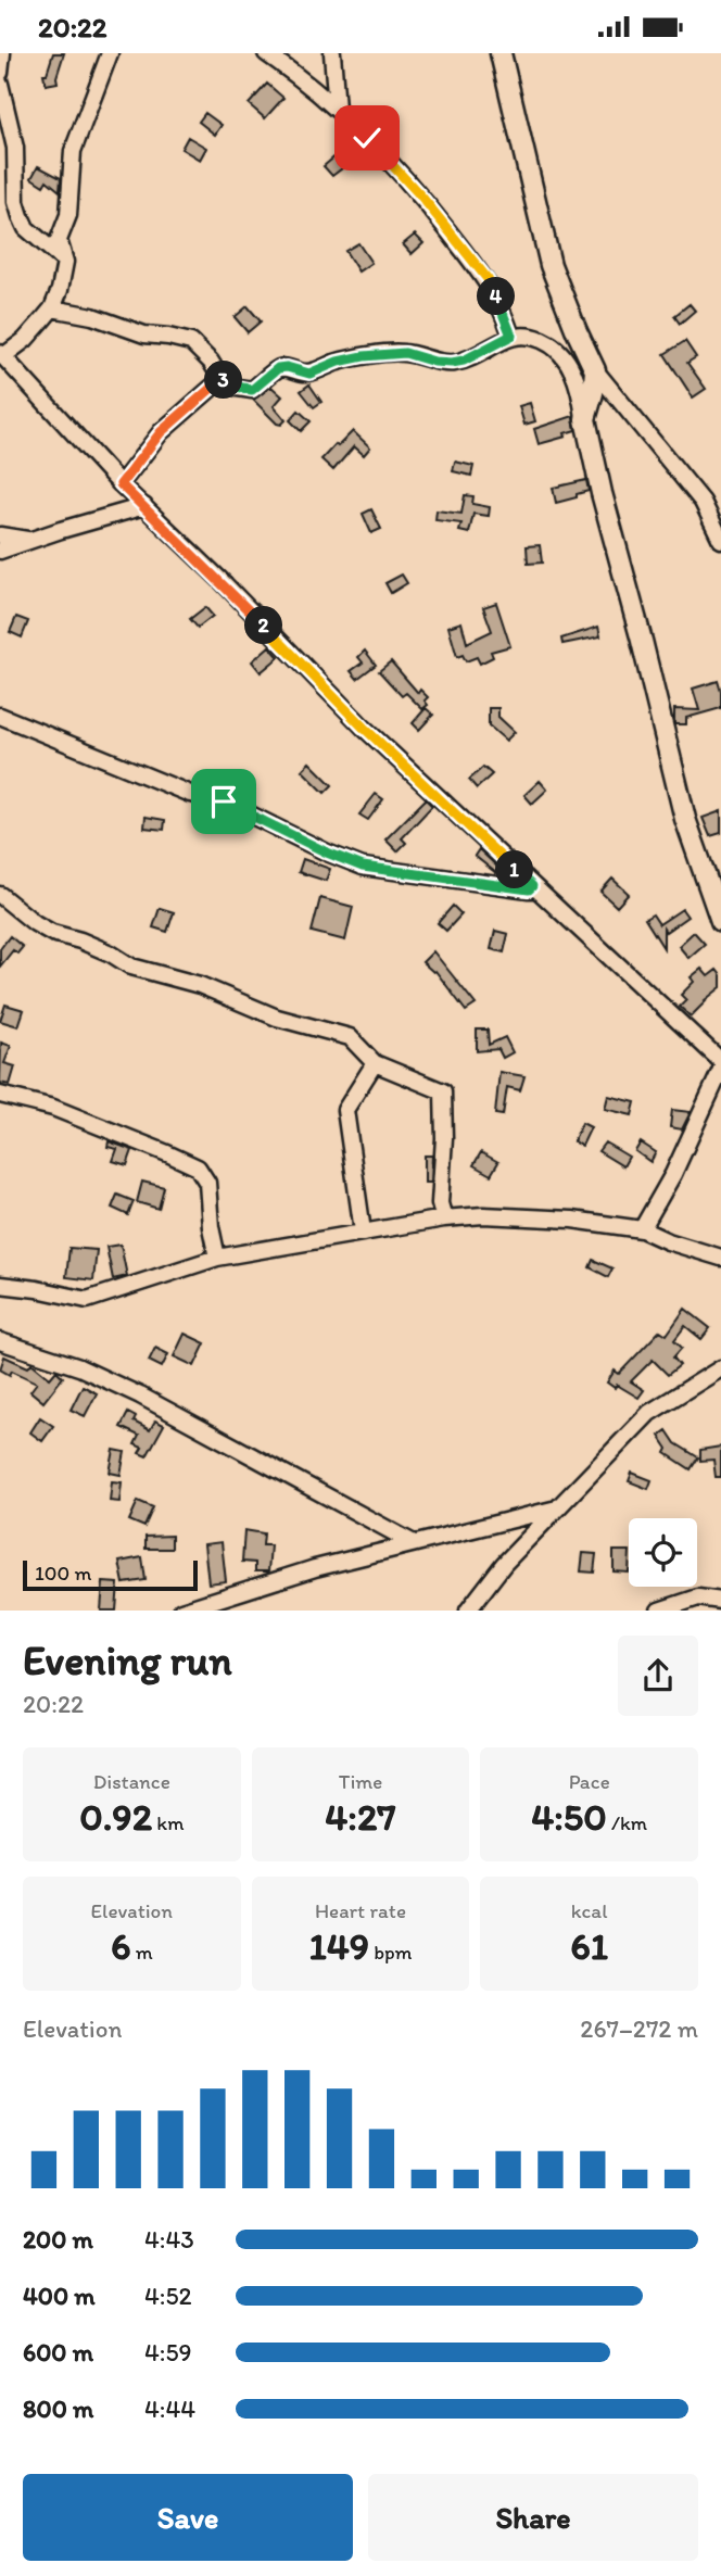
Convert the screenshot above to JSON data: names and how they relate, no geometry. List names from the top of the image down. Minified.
{"scale_bar":"100 m","page":{"status":"20:22","pins":["4","3","2","1"],"scale":"100 m","heading":["Evening run","20:22"],"stats":[["Distance","0.92 km"],["Time","4:27"],["Pace","4:50 /km"],["Elevation","6 m"],["Heart rate","149 bpm"],["kcal","61"]],"chart":["Elevation","267–272 m"],"list":[{"name":"200 m","note":"4:43"},{"name":"400 m","note":"4:52"},{"name":"600 m","note":"4:59"},{"name":"800 m","note":"4:44"}],"buttons":["Save","Share"]}}
